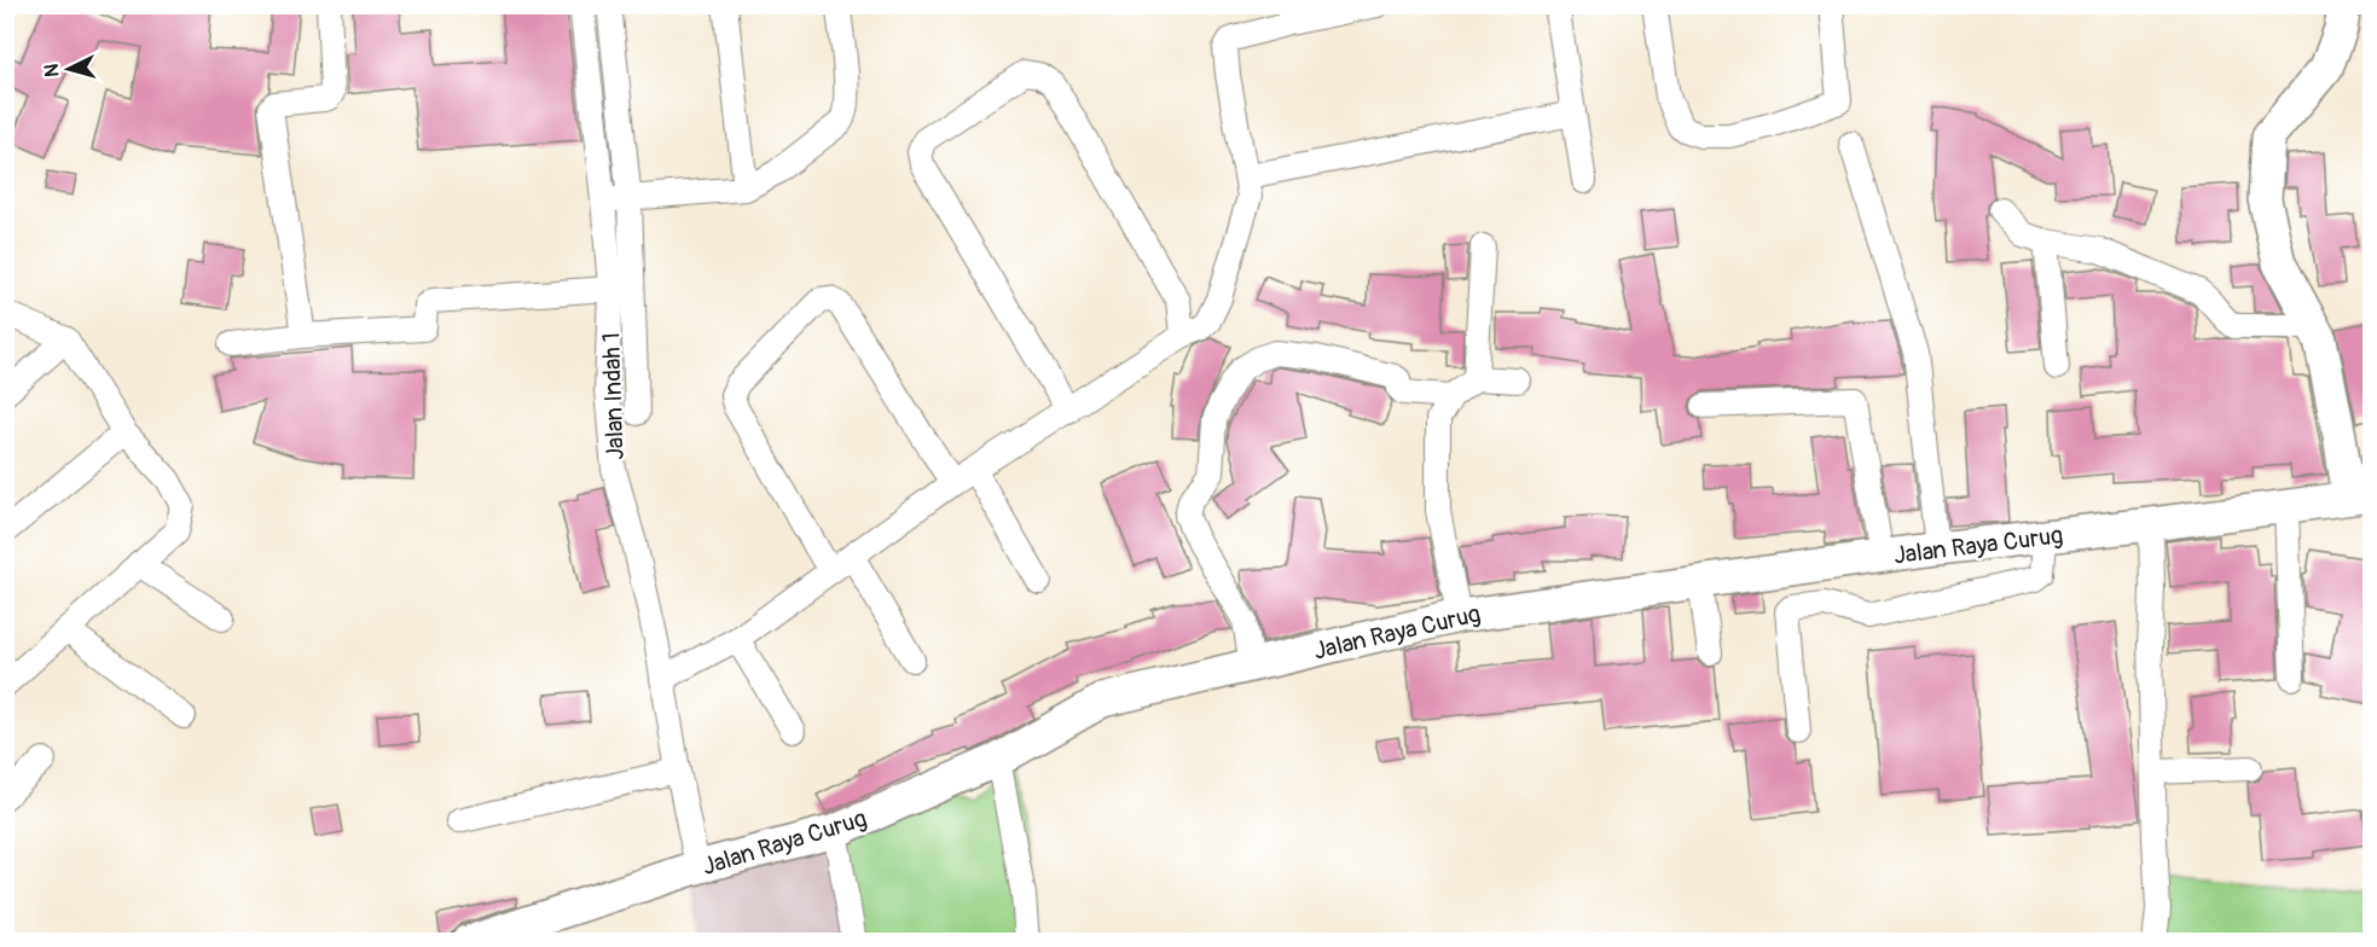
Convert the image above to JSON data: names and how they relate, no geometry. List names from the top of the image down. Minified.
{"streets":{"main road":["Jalan Raya Curug"],"street":["Jalan Indah 1"]},"crossings":[["Jalan Indah 1","Jalan Raya Curug"]],"north":"left"}
